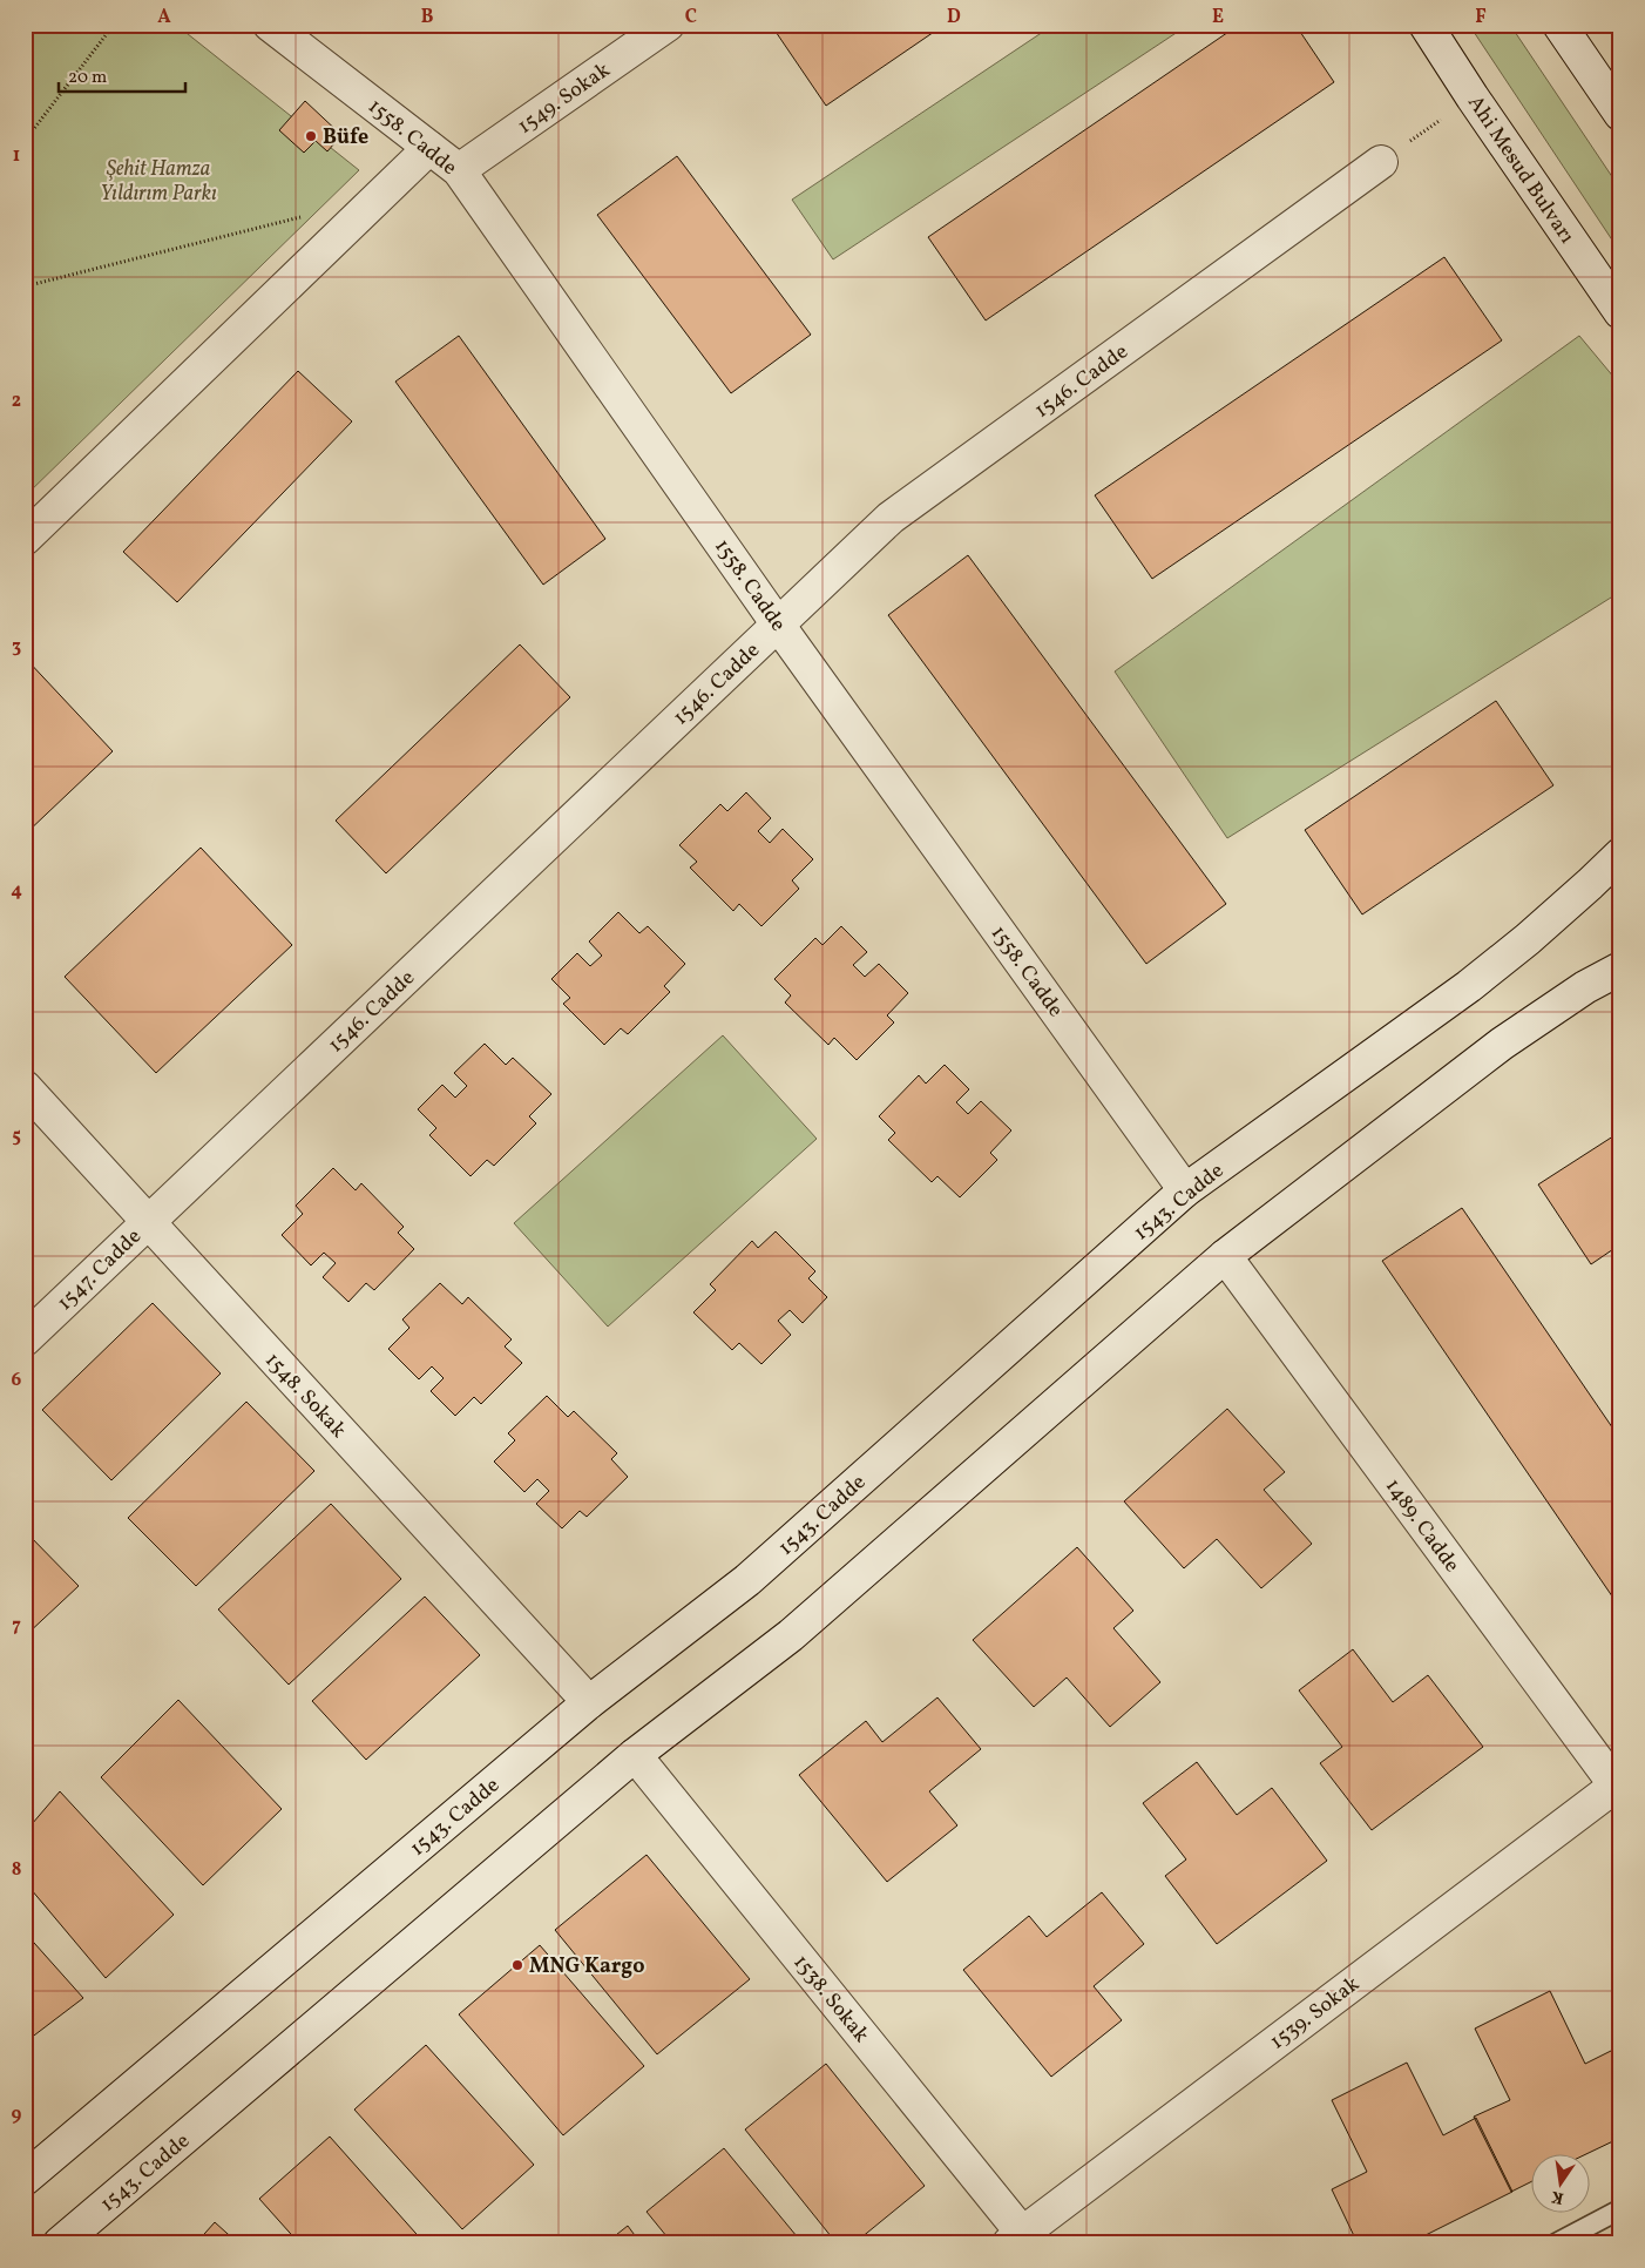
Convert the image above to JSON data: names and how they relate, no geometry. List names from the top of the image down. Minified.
{"streets":{"street":["1549. Sokak","1558. Cadde","Ahi Mesud Bulvarı","1546. Cadde","1543. Cadde","1547. Cadde","1548. Sokak","1489. Cadde","1538. Sokak","1539. Sokak"]},"crossings":[["1549. Sokak","1558. Cadde"],["1558. Cadde","1546. Cadde"],["1558. Cadde","1543. Cadde"],["1546. Cadde","1547. Cadde"],["1546. Cadde","1548. Sokak"],["1543. Cadde","1548. Sokak"],["1543. Cadde","1489. Cadde"],["1543. Cadde","1538. Sokak"],["1547. Cadde","1548. Sokak"],["1489. Cadde","1539. Sokak"],["1538. Sokak","1539. Sokak"]],"parks":["Şehit Hamza Yıldırım Parkı"],"places":["Büfe","MNG Kargo"],"scale_bar":"20 m","north":"bottom","grid":{"columns":["A","B","C","D","E","F"],"rows":["1","2","3","4","5","6","7","8","9"]}}
